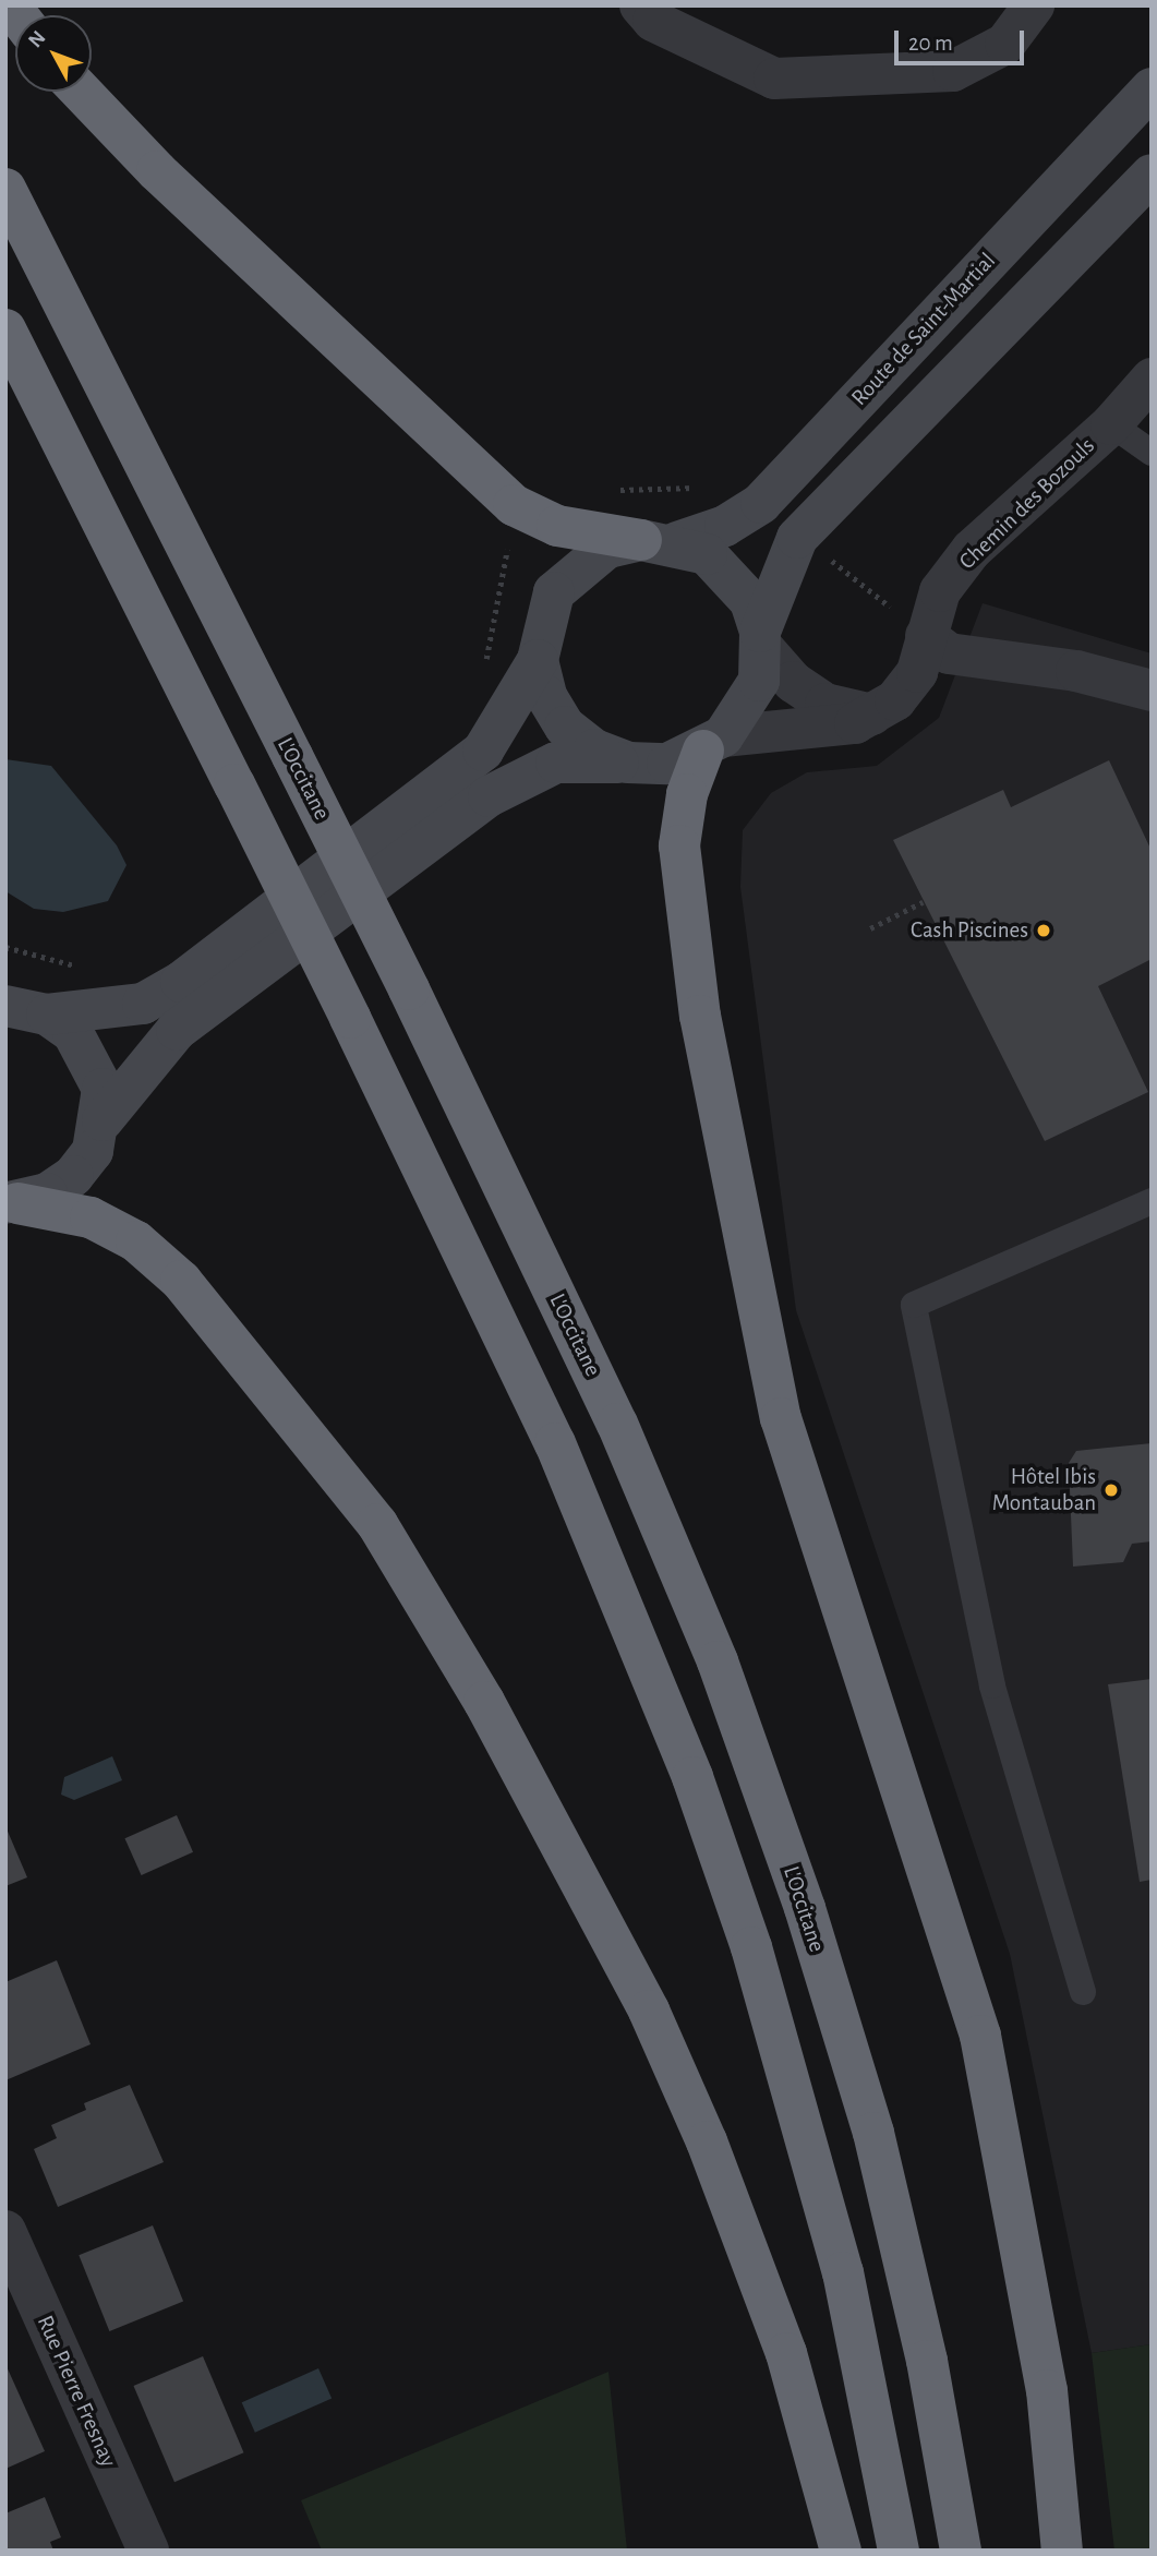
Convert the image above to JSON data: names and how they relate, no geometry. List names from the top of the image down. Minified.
{"streets":{"highway":["L'Occitane"],"main road":["Route de Saint-Martial"],"street":["Chemin des Bozouls","Rue Pierre Fresnay"]},"crossings":[["Route de Saint-Martial","Chemin des Bozouls"]],"places":["Cash Piscines","Hôtel Ibis Montauban"],"scale_bar":"20 m","north":"top left"}
